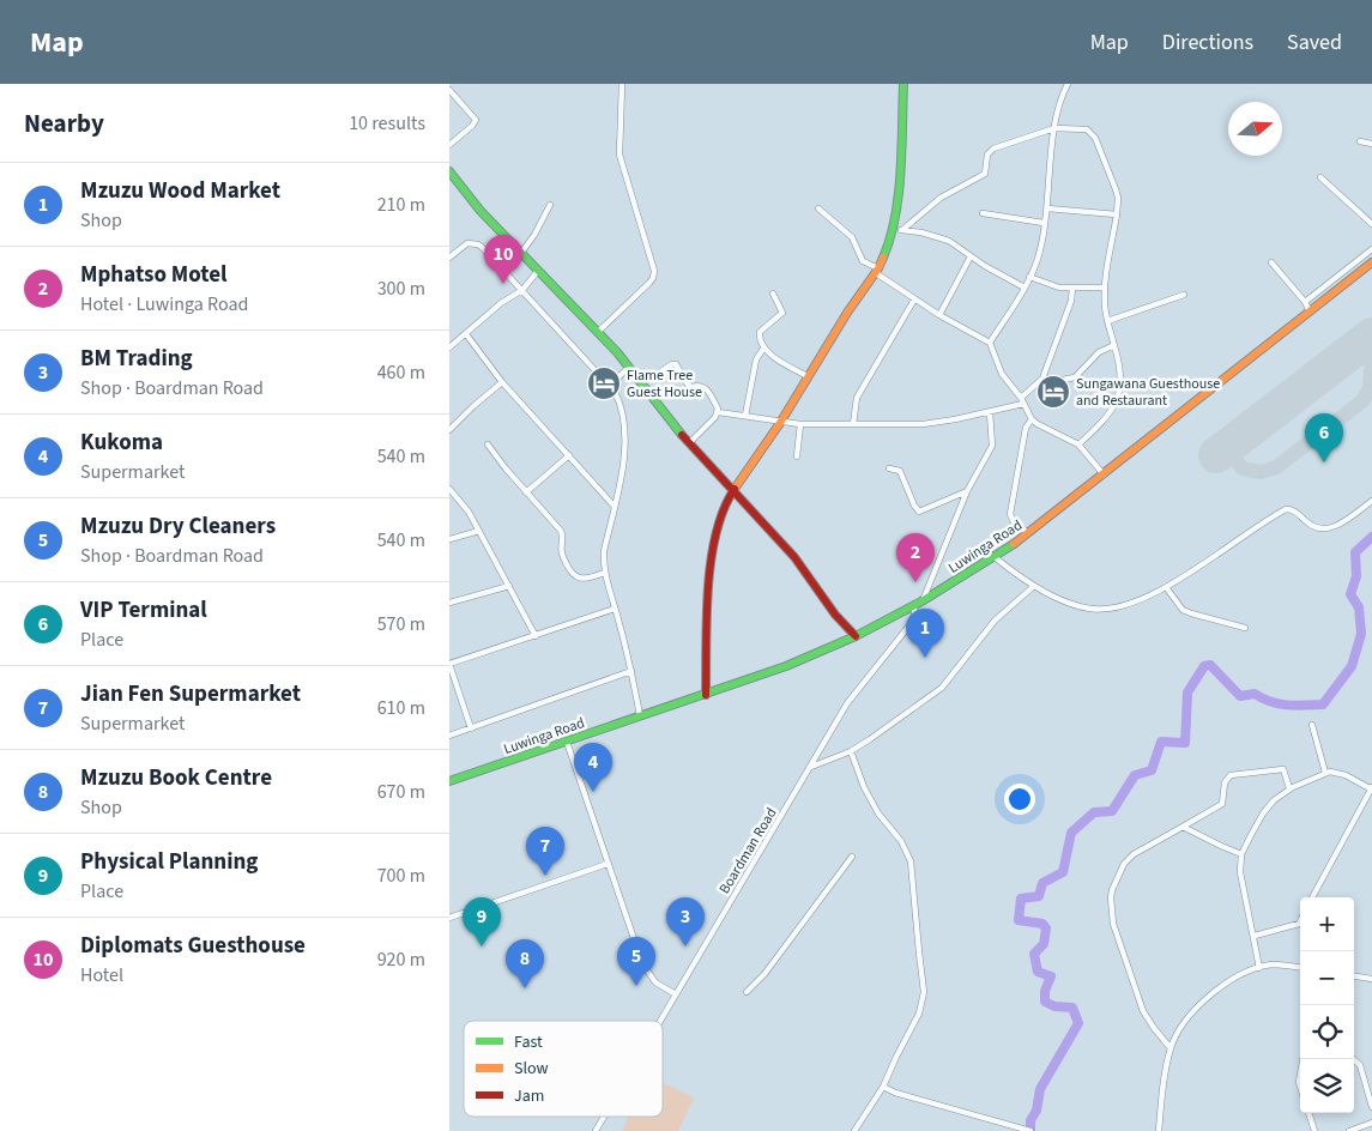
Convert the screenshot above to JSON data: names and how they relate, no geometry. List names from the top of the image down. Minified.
{"streets":{"main road":["Luwinga Road"],"street":["Boardman Road"]},"crossings":[["Luwinga Road","Boardman Road"]],"places":{"hotel":["Flame Tree Guest House","Sungawana Guesthouse and Restaurant"]},"legend":["Fast","Slow","Jam"],"north":"right","page":{"header":"Map","nav":["Map","Directions","Saved"],"heading":["Nearby","10 results"],"list":[{"mark":"1","name":"Mzuzu Wood Market","note":"Shop","value":"210 m"},{"mark":"2","name":"Mphatso Motel","note":"Hotel · Luwinga Road","value":"300 m"},{"mark":"3","name":"BM Trading","note":"Shop · Boardman Road","value":"460 m"},{"mark":"4","name":"Kukoma","note":"Supermarket","value":"540 m"},{"mark":"5","name":"Mzuzu Dry Cleaners","note":"Shop · Boardman Road","value":"540 m"},{"mark":"6","name":"VIP Terminal","note":"Place","value":"570 m"},{"mark":"7","name":"Jian Fen Supermarket","note":"Supermarket","value":"610 m"},{"mark":"8","name":"Mzuzu Book Centre","note":"Shop","value":"670 m"},{"mark":"9","name":"Physical Planning","note":"Place","value":"700 m"},{"mark":"10","name":"Diplomats Guesthouse","note":"Hotel","value":"920 m"}],"pins":["10","6","2","1","4","7","3","9","5","8"],"map_buttons":["+","−"]}}
